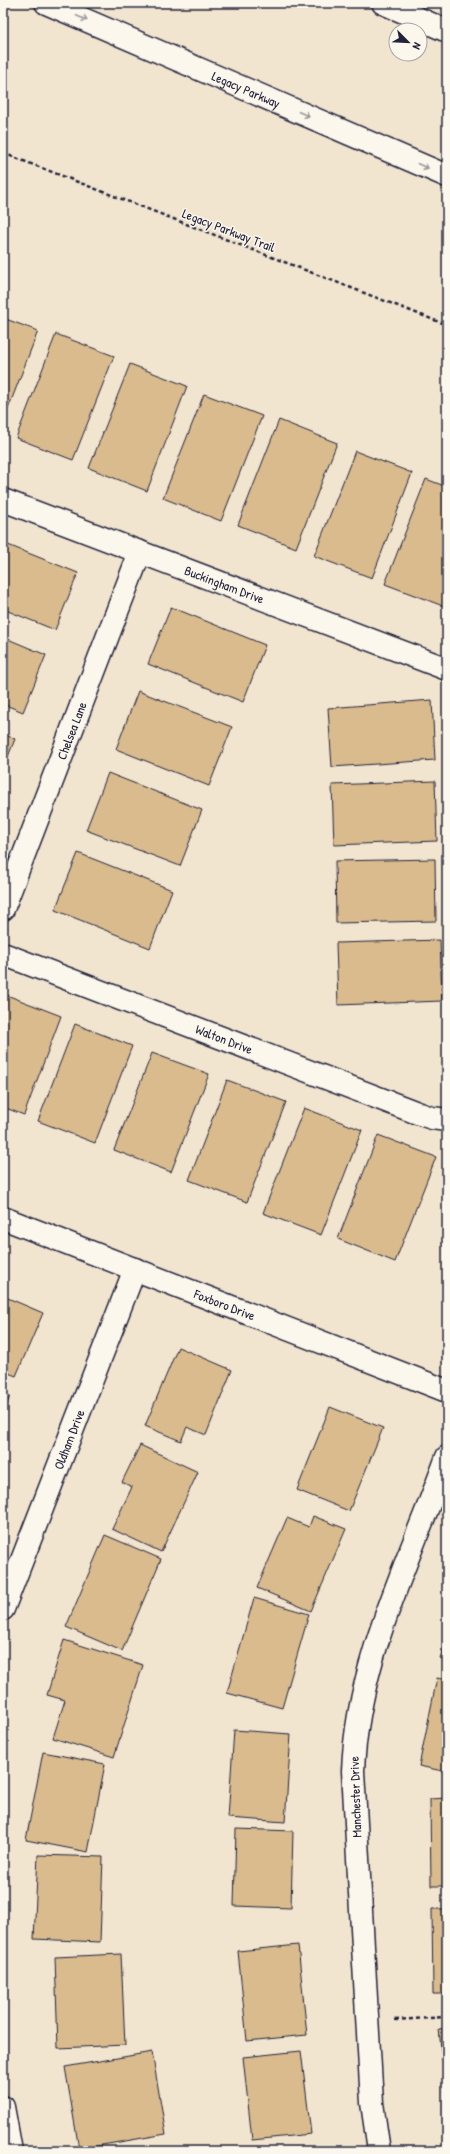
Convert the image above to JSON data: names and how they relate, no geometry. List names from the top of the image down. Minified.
{"streets":{"main road":["Legacy Parkway","Buckingham Drive","Chelsea Lane","Walton Drive","Foxboro Drive","Oldham Drive","Manchester Drive"],"path":["Legacy Parkway Trail"]},"crossings":[["Buckingham Drive","Chelsea Lane"],["Foxboro Drive","Oldham Drive"]],"one_way":["Legacy Parkway"],"north":"bottom right"}
